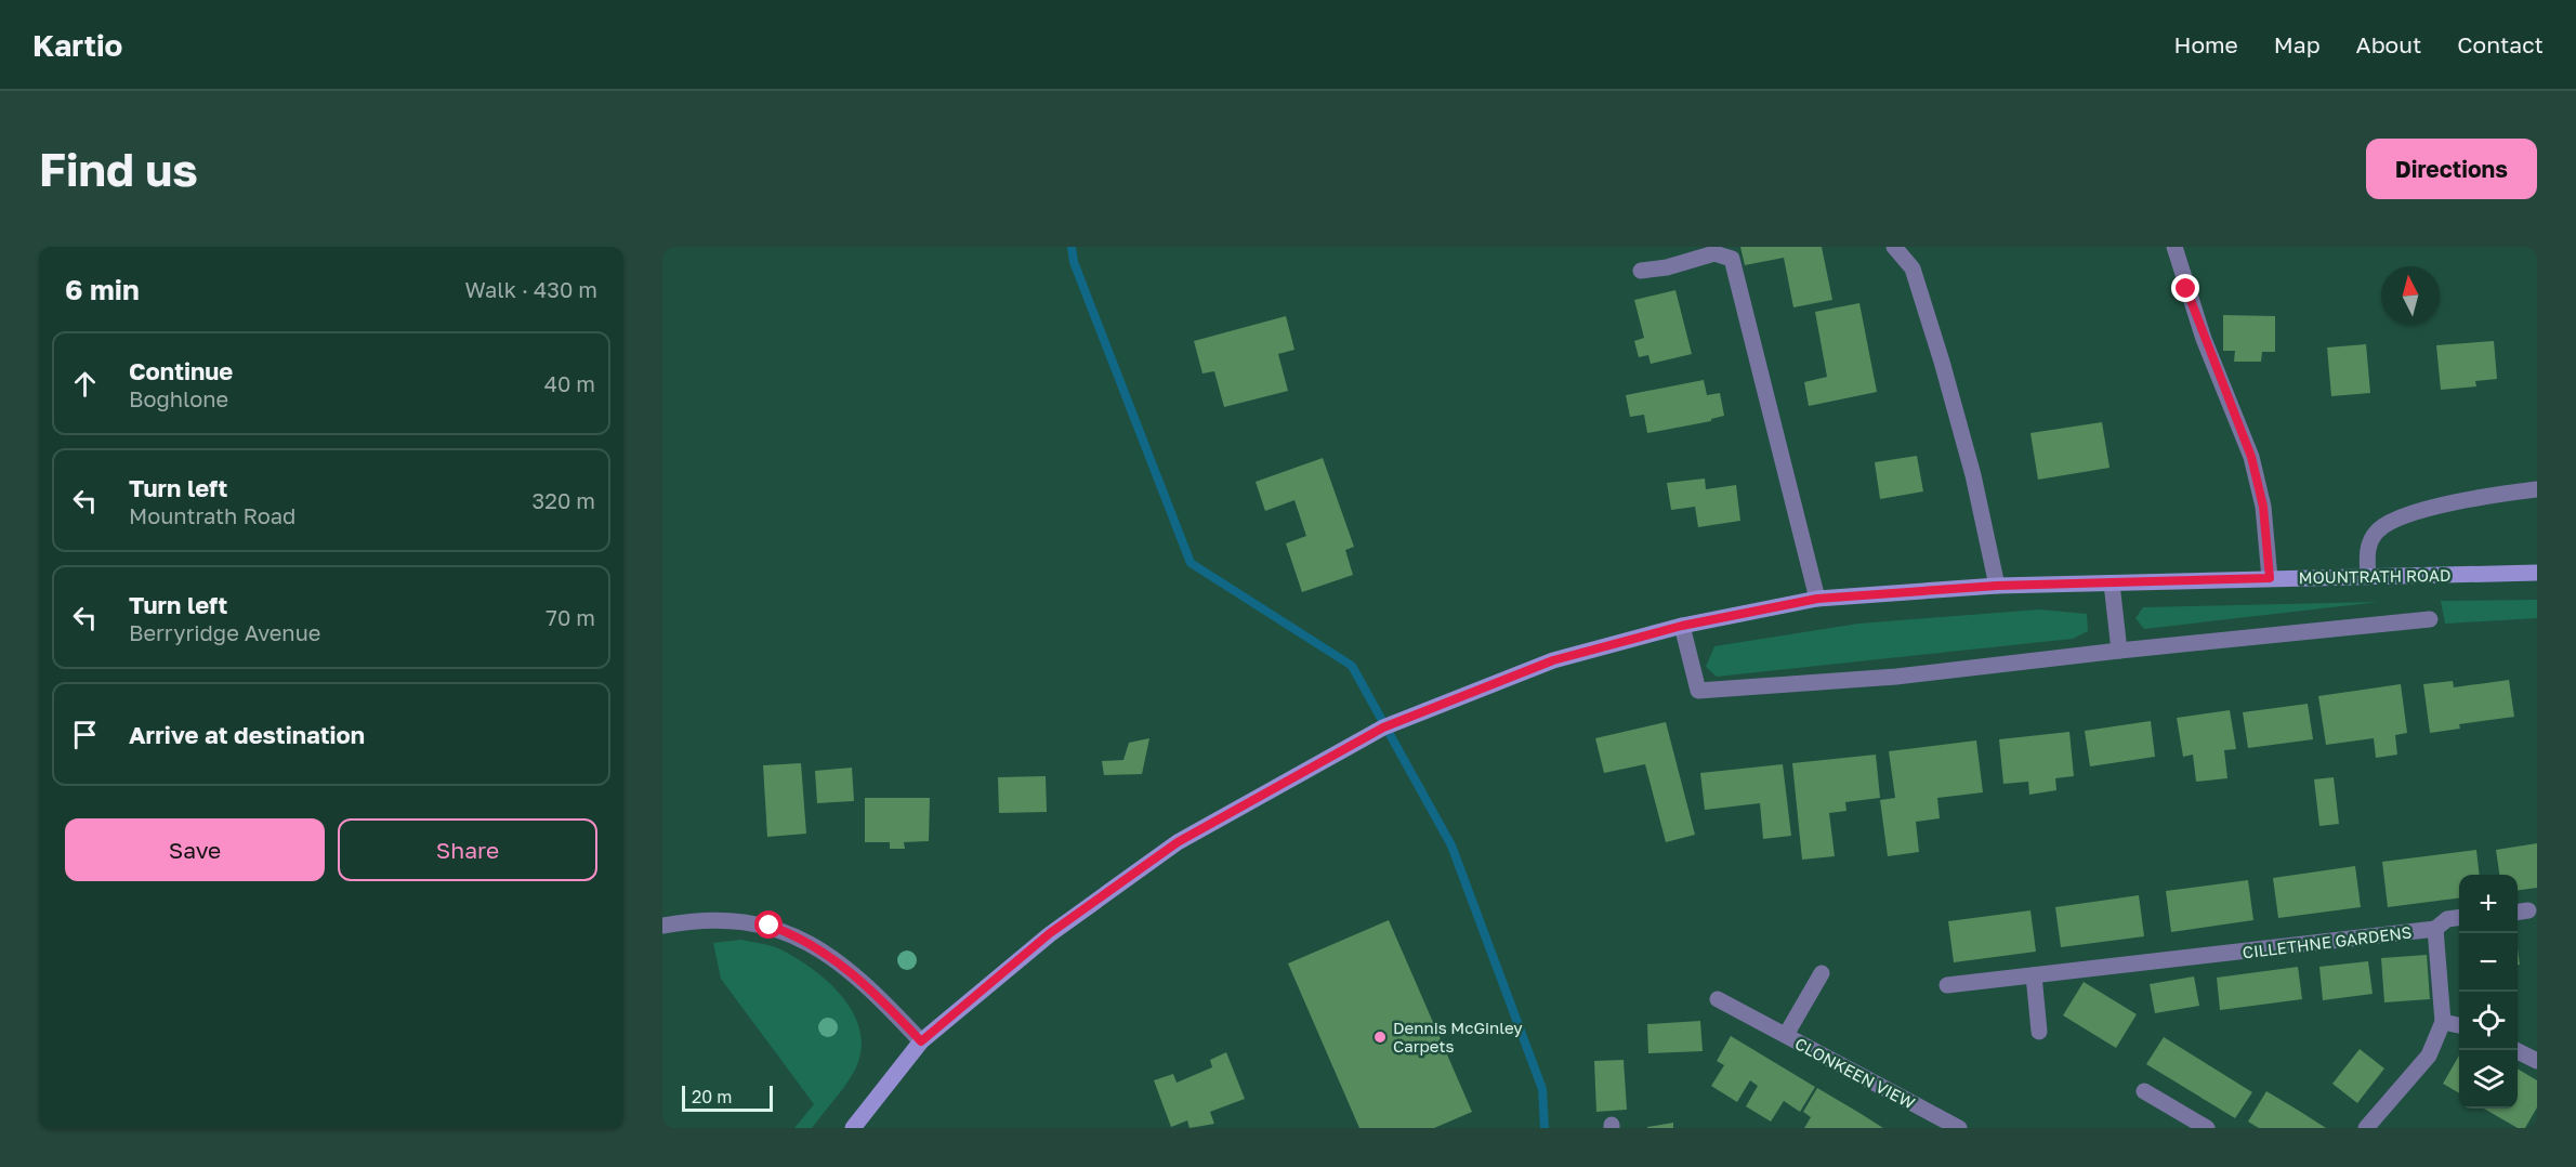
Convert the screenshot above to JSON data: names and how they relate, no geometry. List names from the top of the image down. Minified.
{"streets":{"main road":["MOUNTRATH ROAD"],"street":["CILLETHNE GARDENS","CLONKEEN VIEW"]},"places":["Dennis McGinley Carpets"],"scale_bar":"20 m","north":"top","page":{"header":"Kartio","nav":["Home","Map","About","Contact"],"buttons":["Directions",["Save","Share"]],"title":"Find us","heading":["6 min","Walk · 430 m"],"list":[["Continue","Boghlone","40 m"],["Turn left","Mountrath Road","320 m"],["Turn left","Berryridge Avenue","70 m"],"Arrive at destination"],"map_buttons":["+","−"],"scale":"20 m"}}
